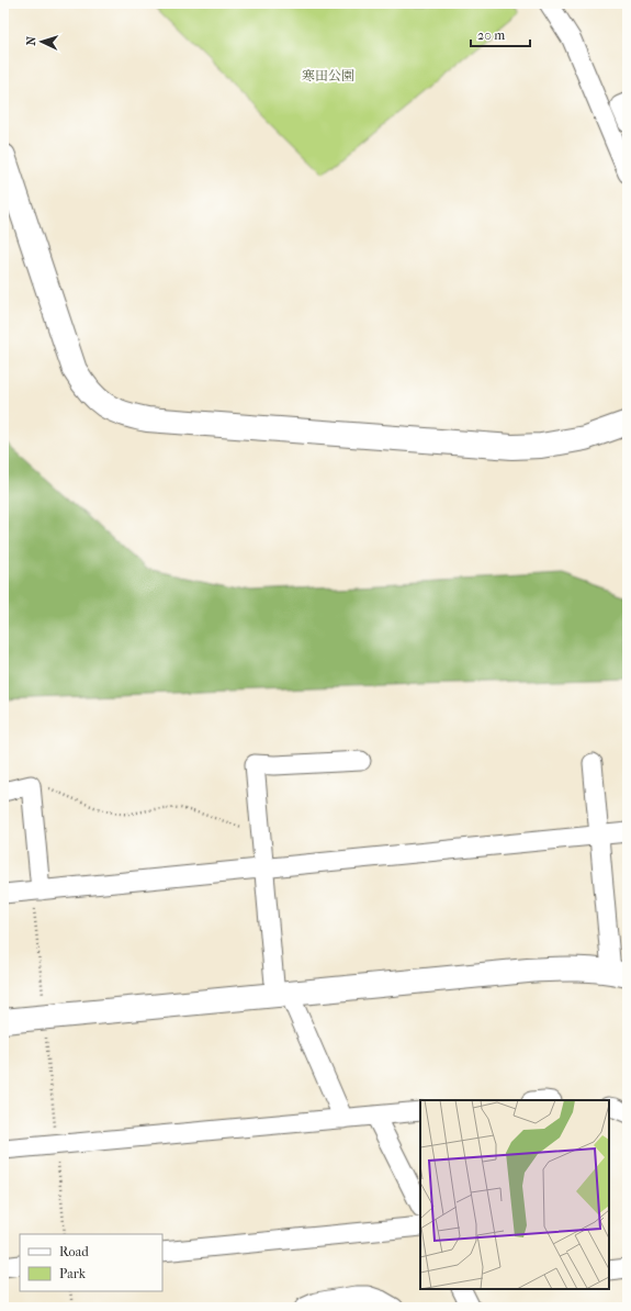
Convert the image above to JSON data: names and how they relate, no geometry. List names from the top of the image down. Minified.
{"parks":["寒田公園"],"legend":["Road","Park"],"scale_bar":"20 m","north":"left"}
